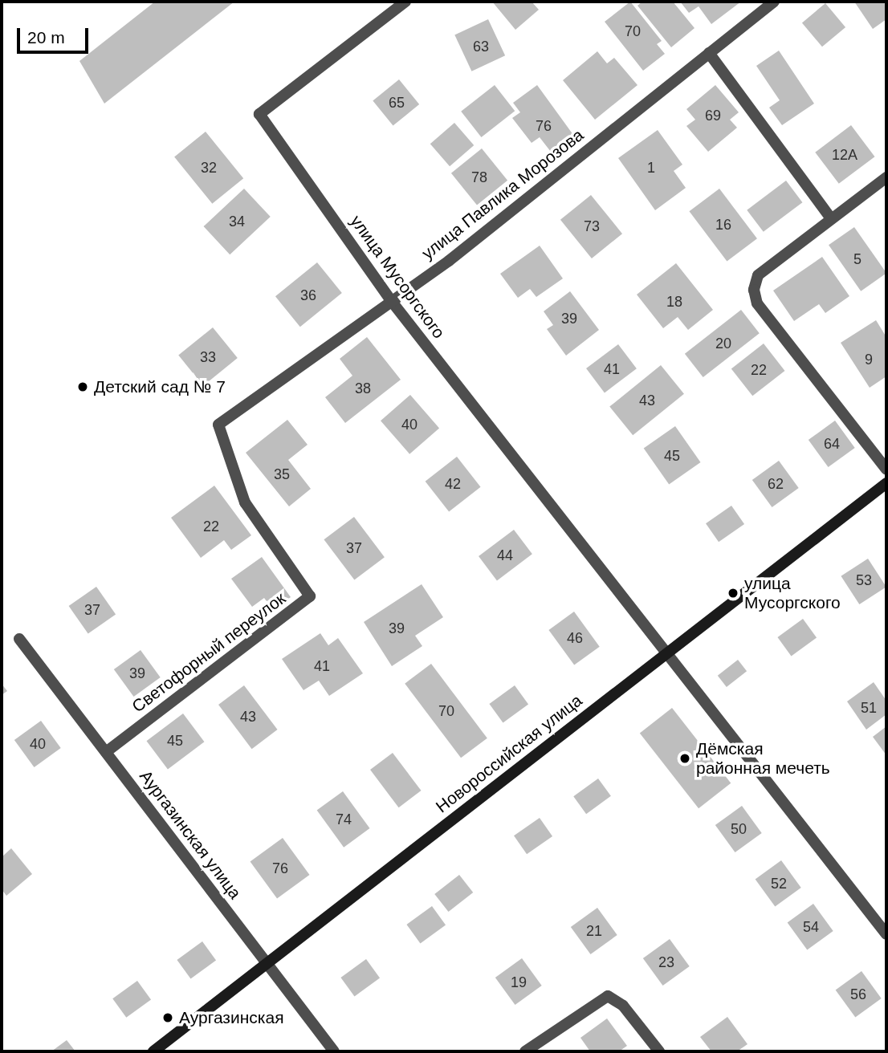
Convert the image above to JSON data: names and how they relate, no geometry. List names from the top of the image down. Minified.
{"streets":{"main road":["Новороссийская улица"],"street":["улица Павлика Морозова","улица Мусоргского","Светофорный переулок","Аургазинская улица"]},"crossings":[["улица Павлика Морозова","улица Мусоргского"],["улица Павлика Морозова","Светофорный переулок"],["улица Мусоргского","Новороссийская улица"],["Светофорный переулок","Аургазинская улица"],["Новороссийская улица","Аургазинская улица"]],"places":["Детский сад № 7","улица Мусоргского","Дёмская районная мечеть","Аургазинская"],"house_numbers":["70","63","65","69","76","12А","32","1","78","34","16","73","5","36","18","39","20","33","9","41","22","38","43","40","64","45","35","42","62","22","37","44","53","37","39","46","41","39","51","70","43","45","40","74","50","76","52","54","21","23","19","56"],"scale_bar":"20 m"}
